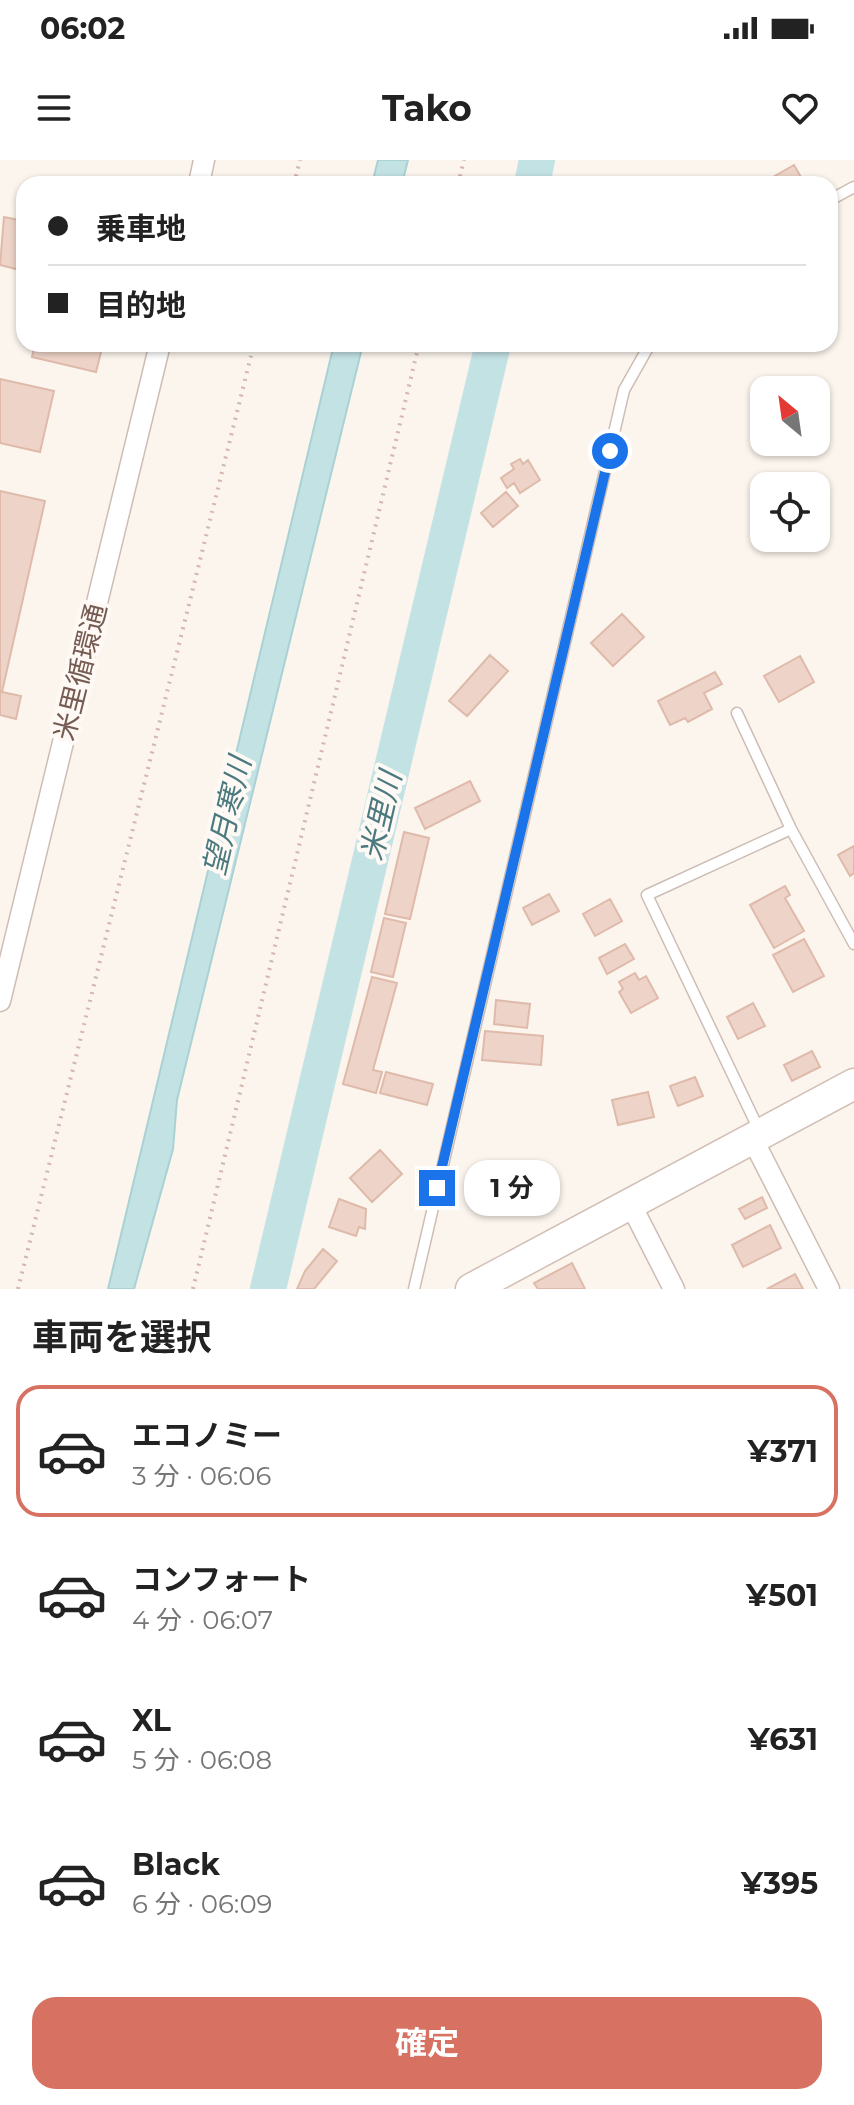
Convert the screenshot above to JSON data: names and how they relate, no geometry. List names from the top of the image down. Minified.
{"streets":{"street":["米里循環通"]},"water":["望月寒川","米里川"],"north":"top left","page":{"status":"06:02","header":"Tako","banner":["乗車地","目的地"],"bubble":"1 分","heading":"車両を選択","list":[{"name":"エコノミー","note":"3 分 · 06:06","value":"¥371"},{"name":"コンフォート","note":"4 分 · 06:07","value":"¥501"},{"name":"XL","note":"5 分 · 06:08","value":"¥631"},{"name":"Black","note":"6 分 · 06:09","value":"¥395"}],"buttons":"確定"}}
